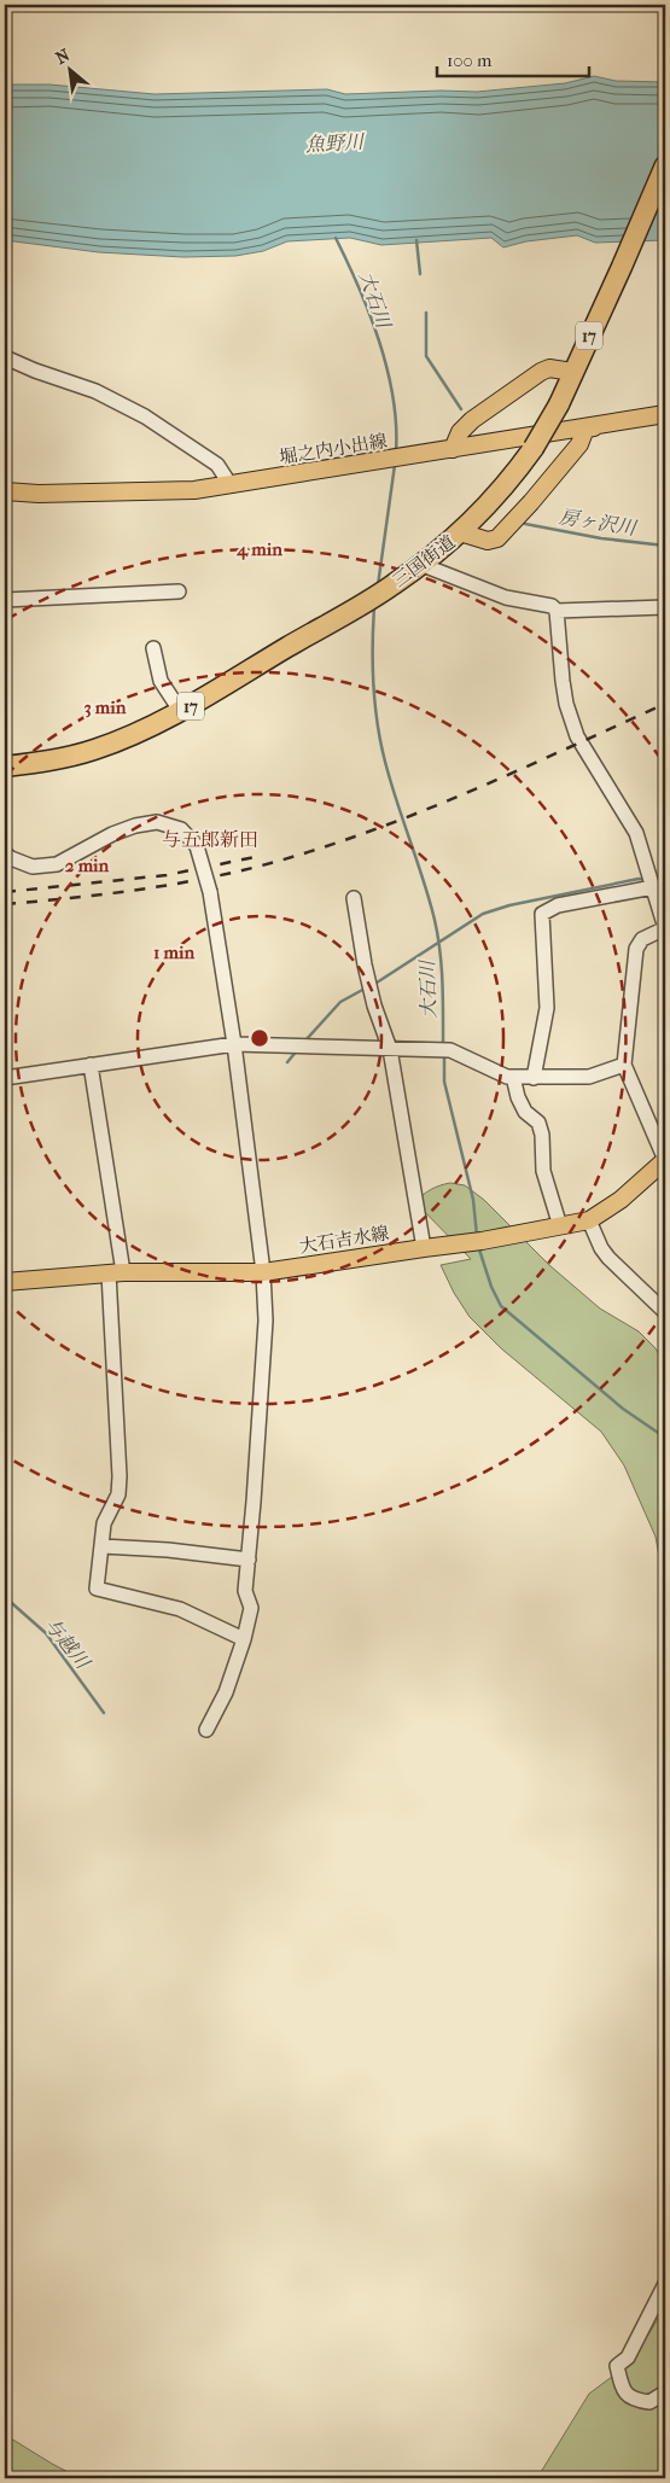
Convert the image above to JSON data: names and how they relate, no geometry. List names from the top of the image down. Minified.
{"streets":{"highway":["17","三国街道"],"main road":["堀之内小出線","大石吉水線"]},"districts":["与五郎新田"],"water":["魚野川","大石川","房ヶ沢川","与越川"],"scale_bar":"100 m","north":"top left","rings":["4 min","3 min","2 min","1 min"]}
